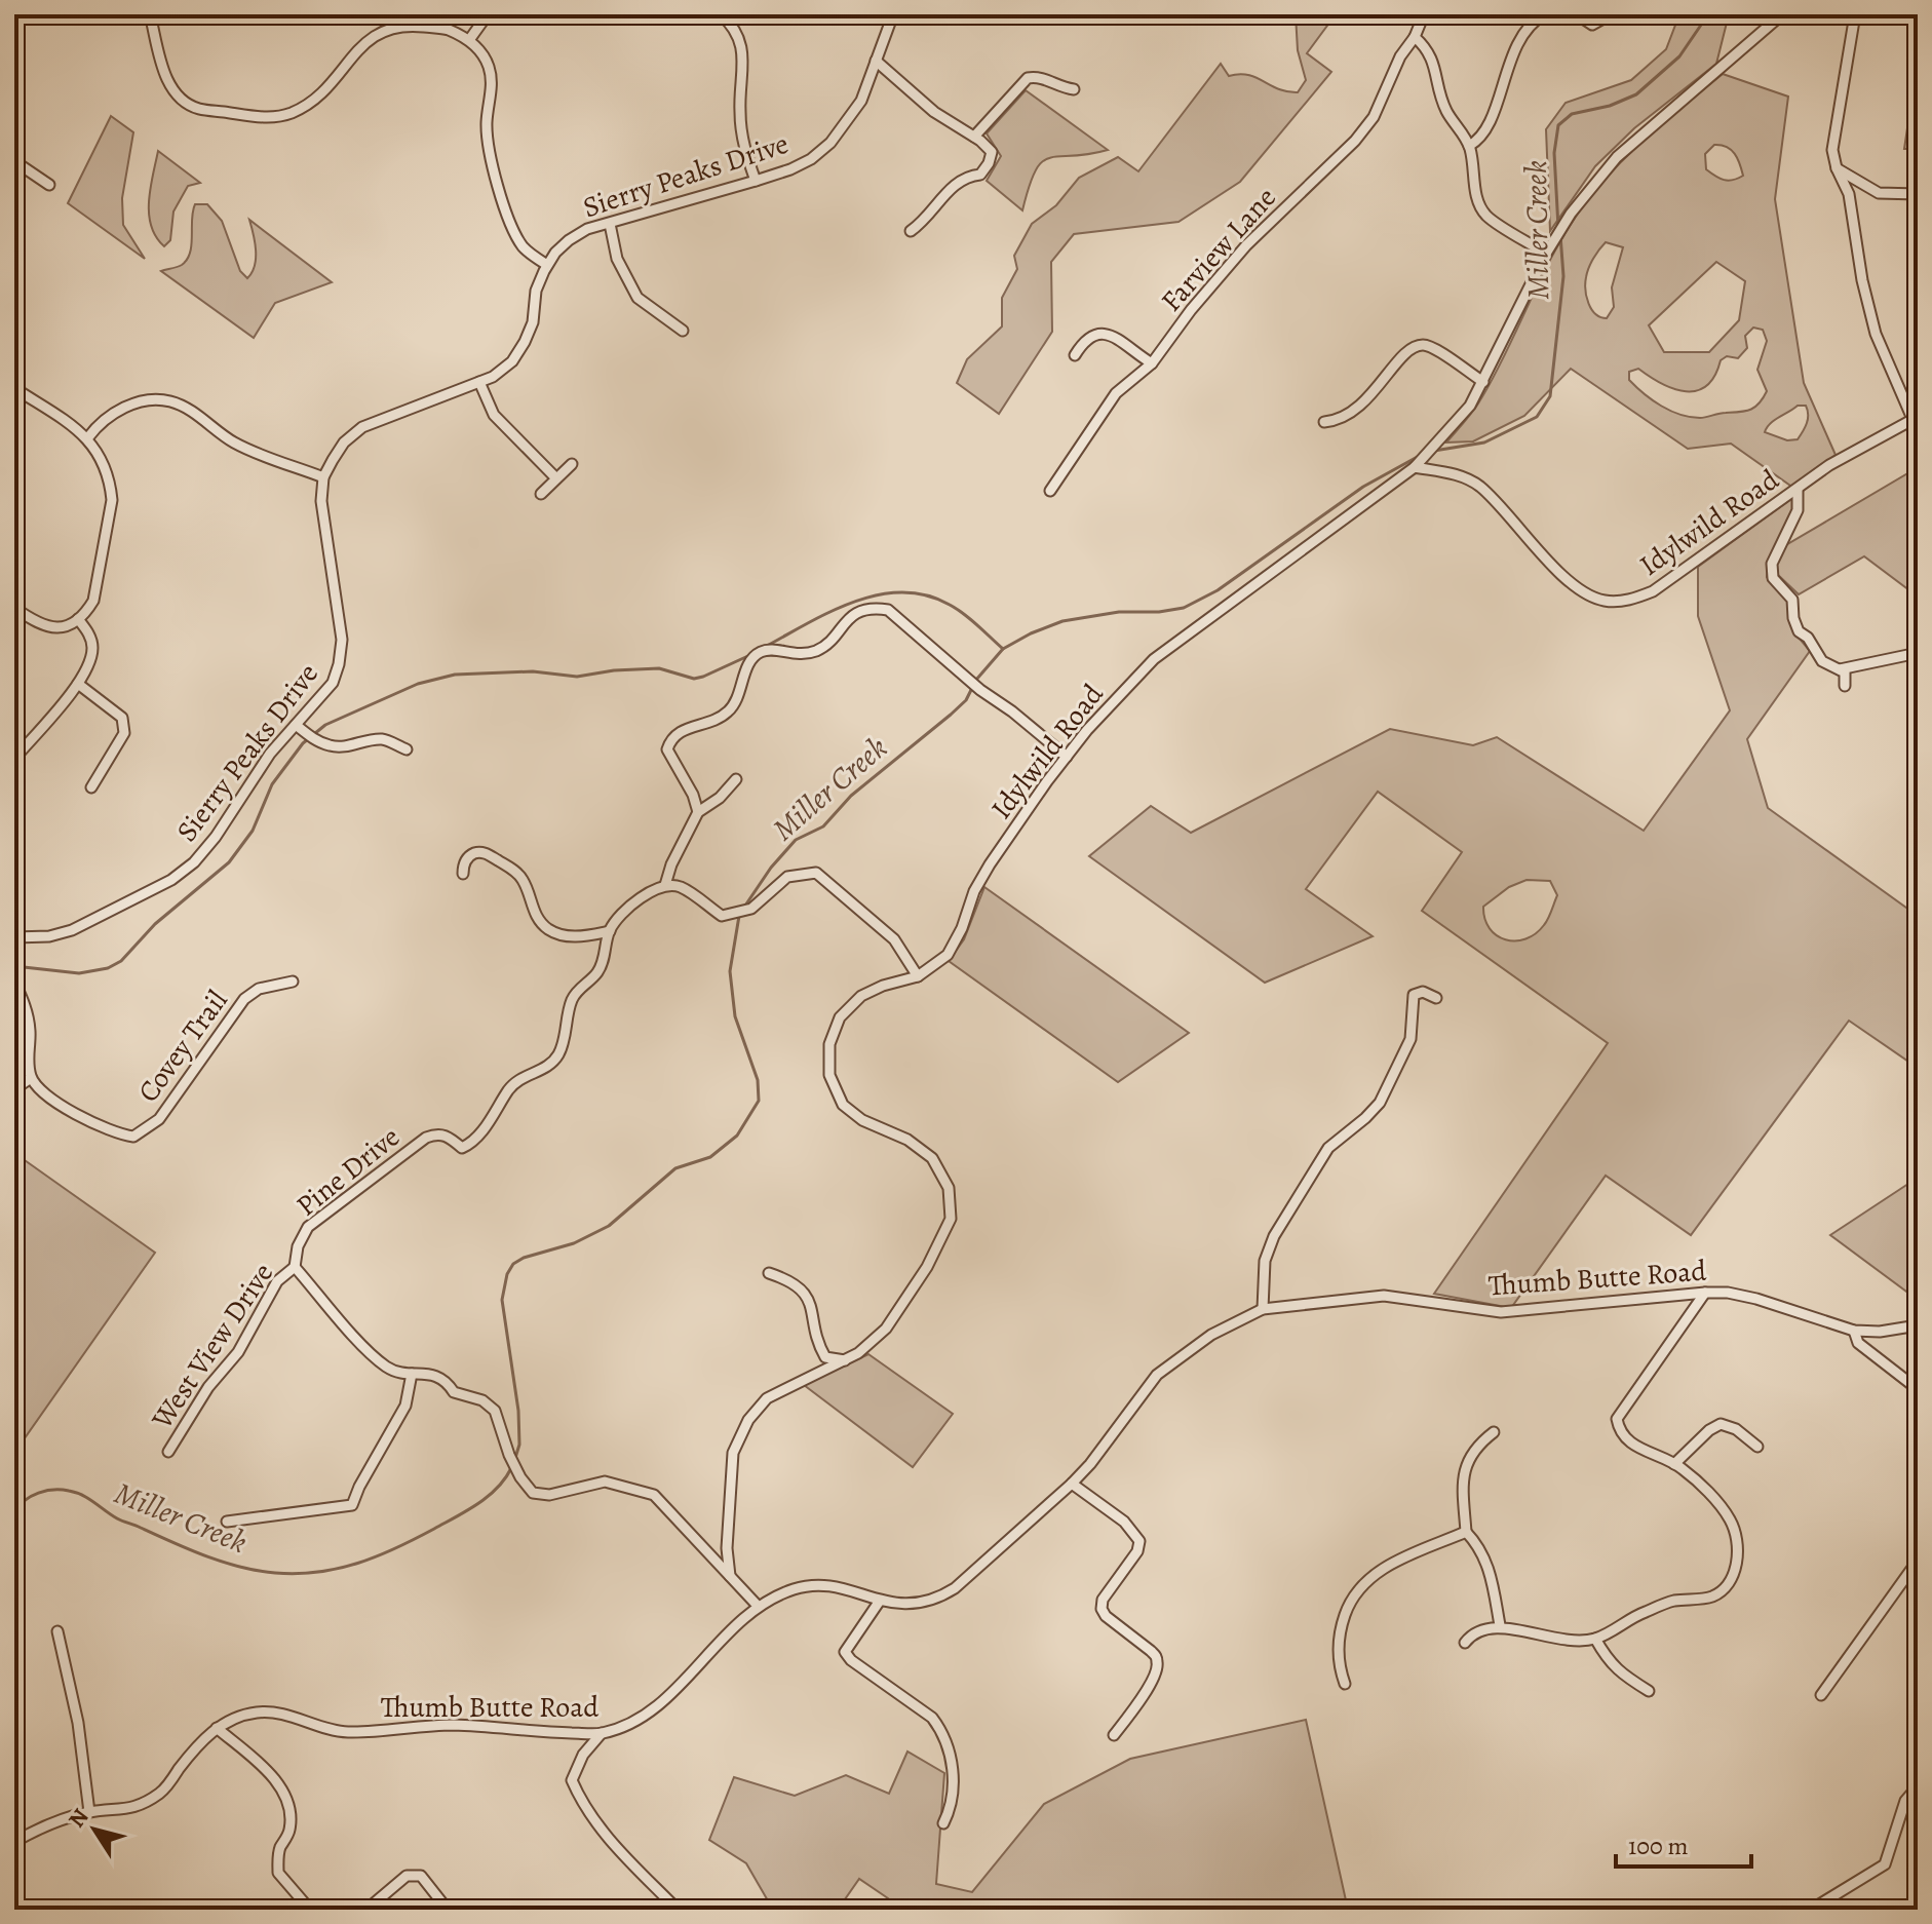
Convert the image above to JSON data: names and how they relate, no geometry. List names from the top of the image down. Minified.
{"streets":{"street":["Sierry Peaks Drive","Farview Lane","Idylwild Road","Covey Trail","Pine Drive","Thumb Butte Road","West View Drive"]},"crossings":[["Pine Drive","West View Drive"]],"water":["Miller Creek"],"scale_bar":"100 m","north":"top left"}
